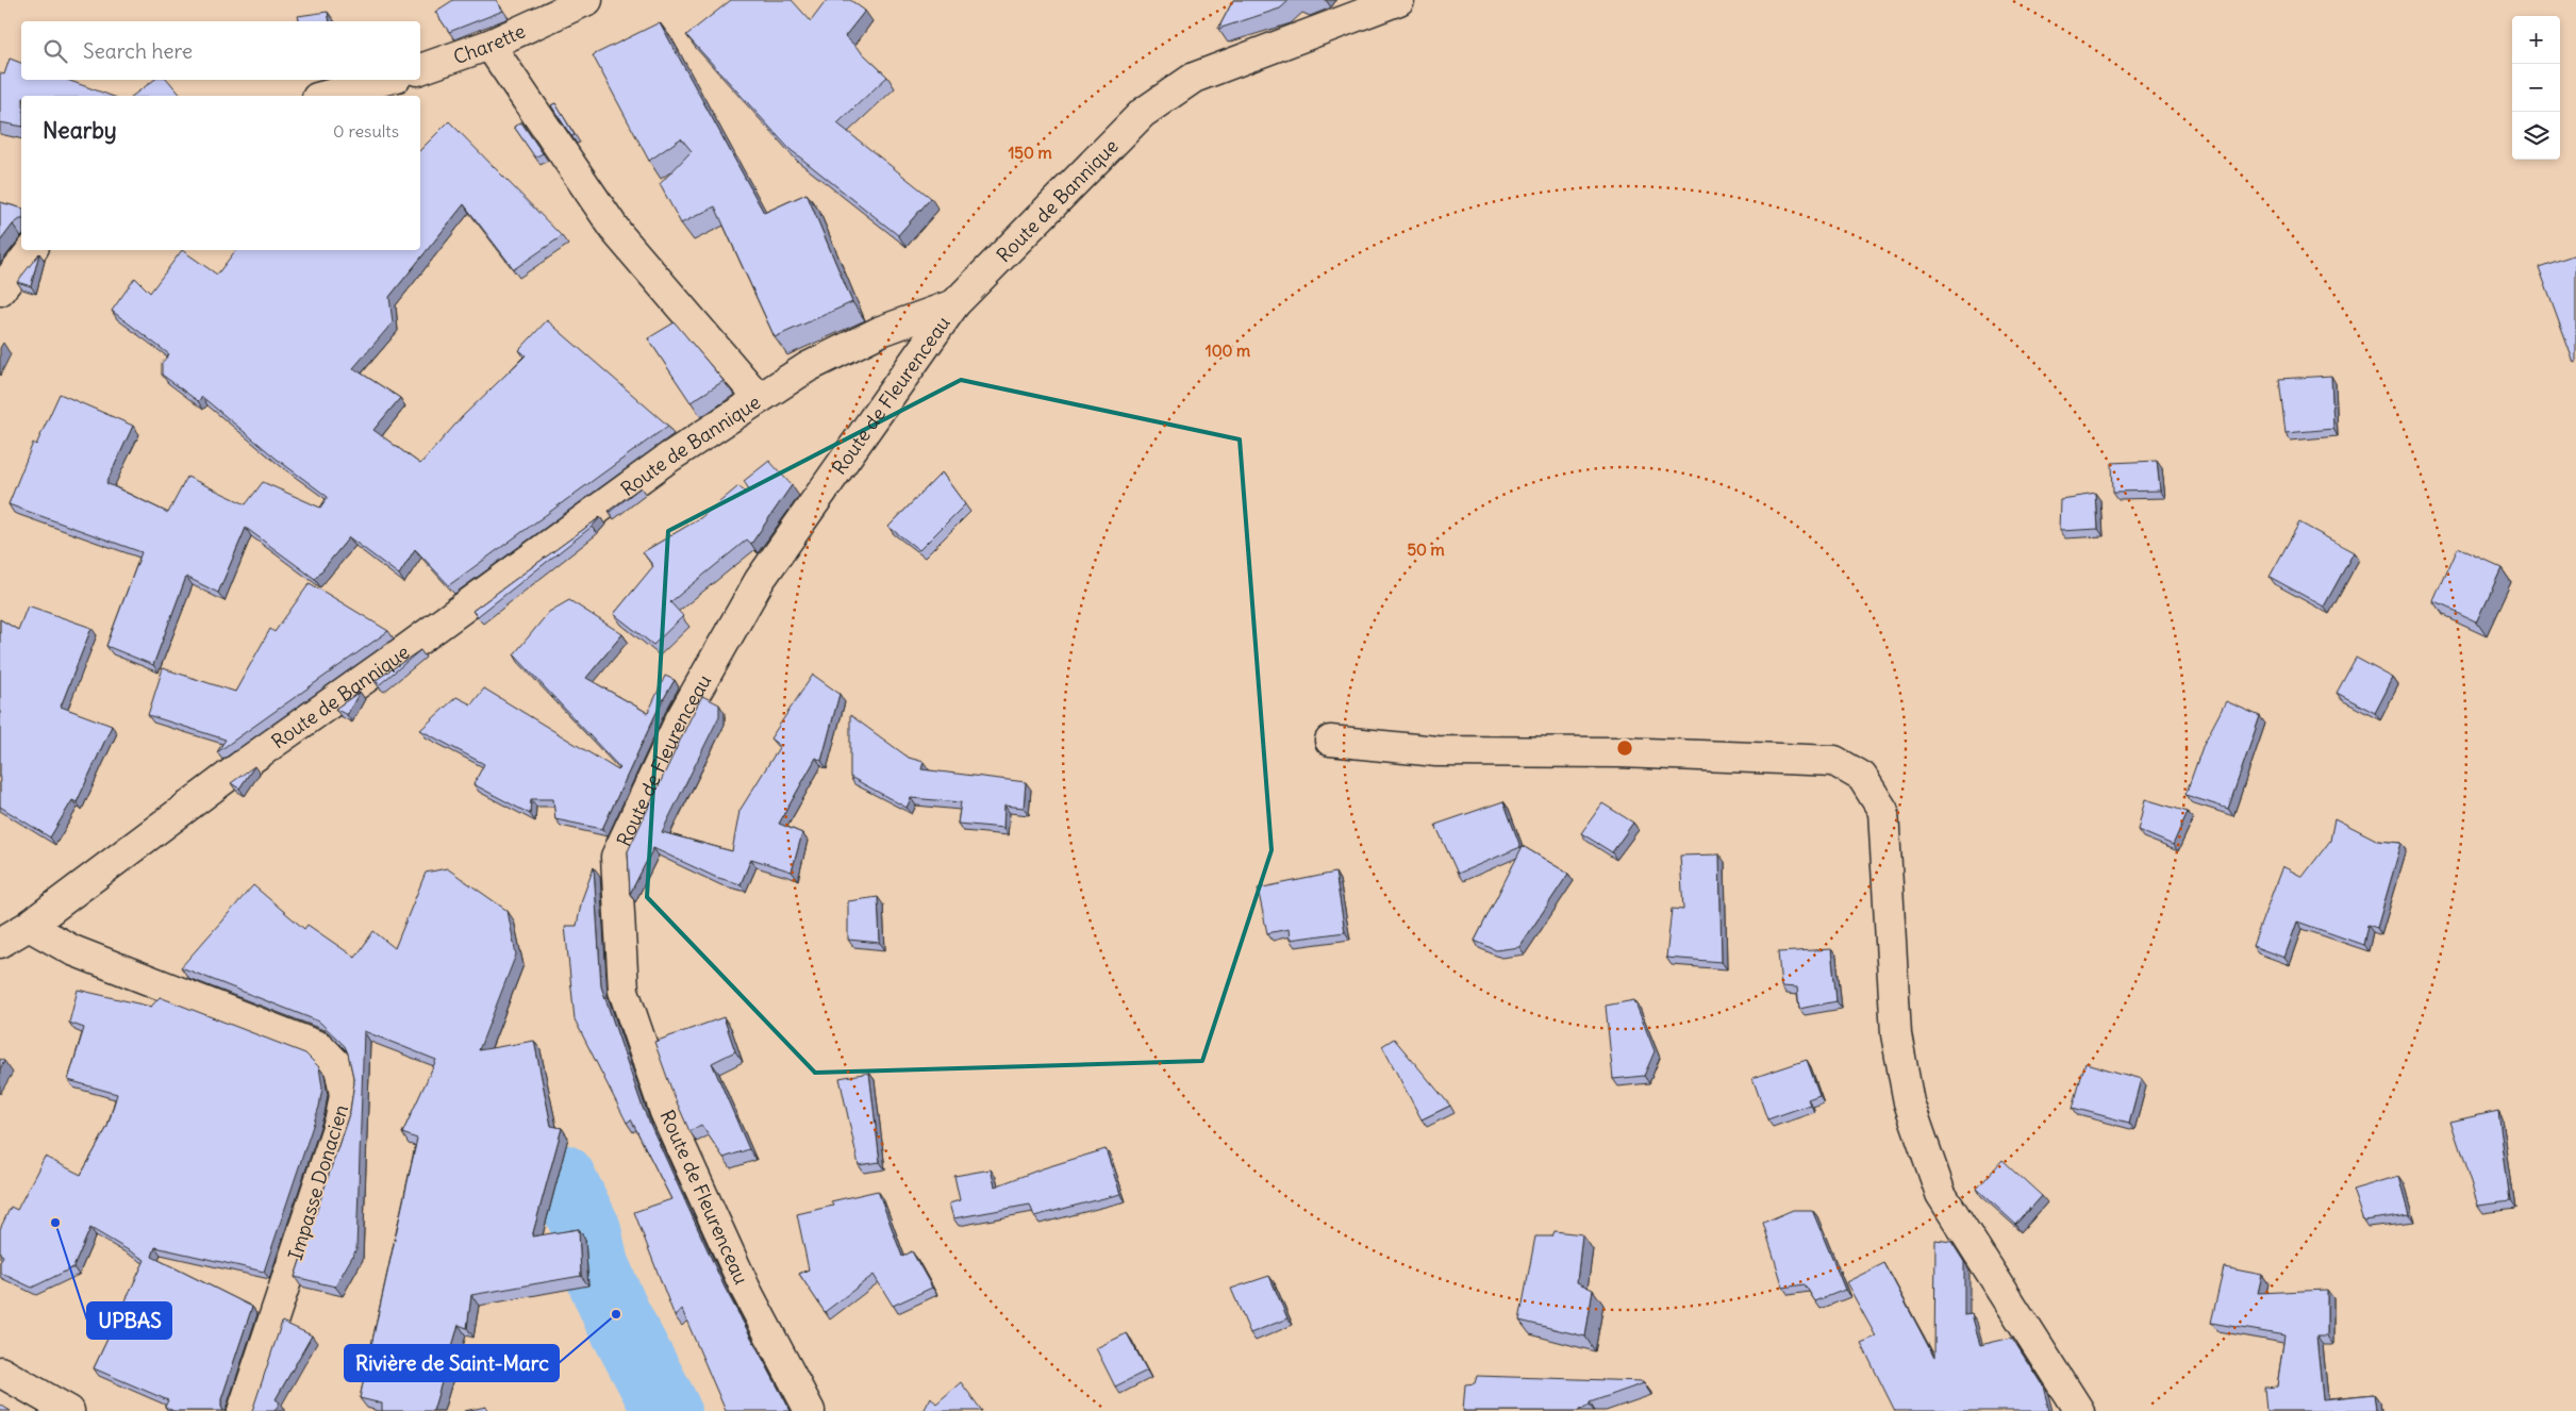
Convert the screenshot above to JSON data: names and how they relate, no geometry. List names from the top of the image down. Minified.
{"streets":{"street":["Charette","Route de Bannique","Route de Fleurenceau","Impasse Donacien"]},"crossings":[["Route de Bannique","Route de Fleurenceau"],["Route de Bannique","Impasse Donacien"]],"places":["UPBAS","Rivière de Saint-Marc"],"page":{"map_buttons":["+","−"],"search":"Search here","heading":["Nearby","0 results"]},"rings":["150 m","100 m","50 m"]}
